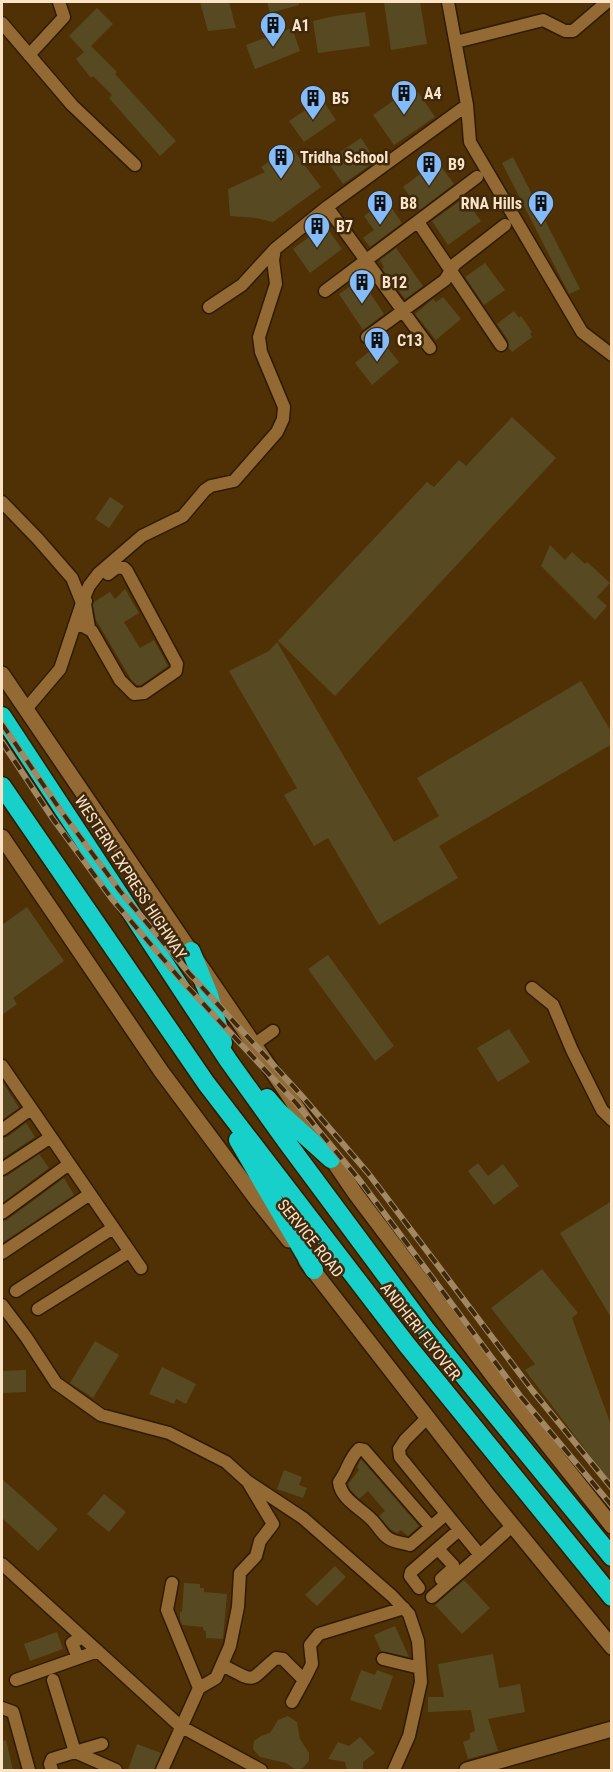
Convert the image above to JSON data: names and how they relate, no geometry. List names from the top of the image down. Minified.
{"streets":{"highway":["WESTERN EXPRESS HIGHWAY","ANDHERI FLYOVER"],"street":["SERVICE ROAD"]},"crossings":[["WESTERN EXPRESS HIGHWAY","ANDHERI FLYOVER"]],"places":{"building":["A1","A4","B5","Tridha School","B9","B8","RNA Hills","B7","B12","C13"]}}
